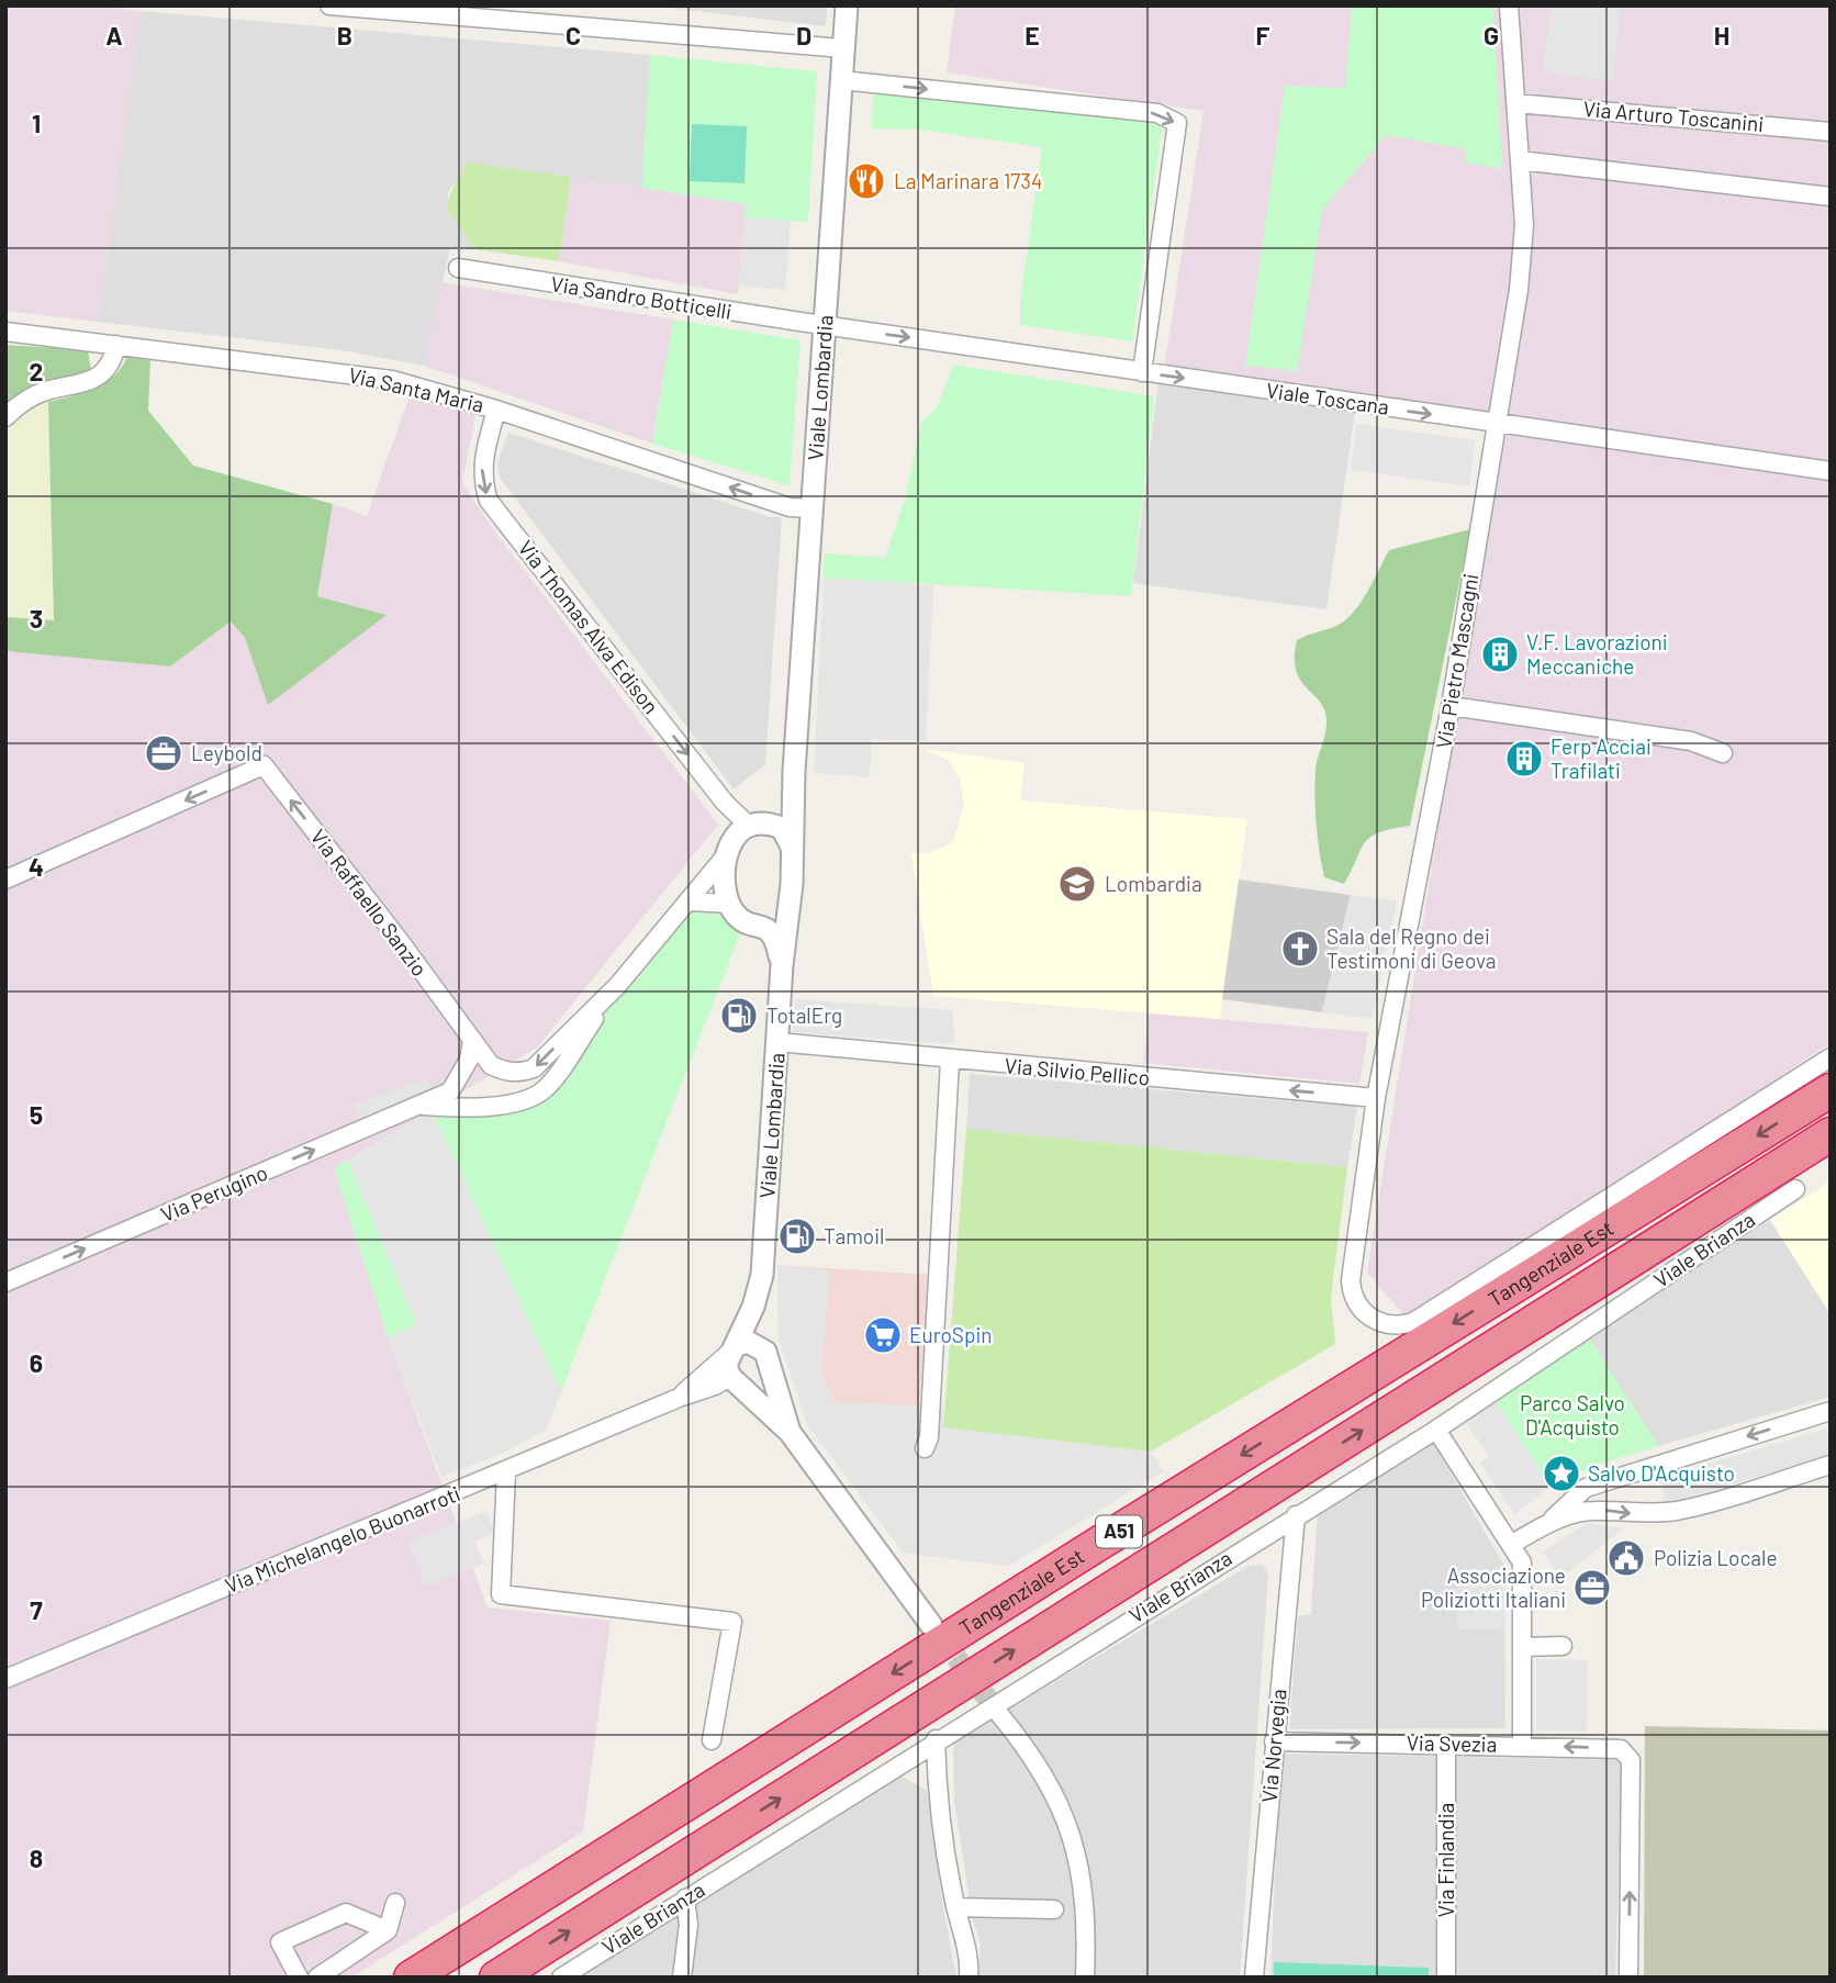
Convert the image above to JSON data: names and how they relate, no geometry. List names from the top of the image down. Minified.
{"streets":{"highway":["Tangenziale Est","A51"],"street":["Via Arturo Toscanini","Via Sandro Botticelli","Viale Lombardia","Via Santa Maria","Viale Toscana","Via Thomas Alva Edison","Via Pietro Mascagni","Via Raffaello Sanzio","Via Silvio Pellico","Via Perugino","Viale Brianza","Via Michelangelo Buonarroti","Via Svezia","Via Norvegia","Via Finlandia"]},"crossings":[["Via Arturo Toscanini","Via Pietro Mascagni"],["Via Sandro Botticelli","Viale Lombardia"],["Via Sandro Botticelli","Viale Toscana"],["Viale Lombardia","Via Santa Maria"],["Viale Lombardia","Viale Toscana"],["Viale Lombardia","Via Thomas Alva Edison"],["Viale Lombardia","Via Silvio Pellico"],["Viale Lombardia","Via Perugino"],["Viale Lombardia","Via Michelangelo Buonarroti"],["Via Santa Maria","Via Thomas Alva Edison"],["Viale Toscana","Via Pietro Mascagni"],["Via Thomas Alva Edison","Via Perugino"],["Via Pietro Mascagni","Via Silvio Pellico"],["Via Raffaello Sanzio","Via Perugino"],["Viale Brianza","Via Norvegia"],["Via Svezia","Via Norvegia"],["Via Svezia","Via Finlandia"]],"one_way":["Via Santa Maria","Viale Toscana","Via Thomas Alva Edison","Via Silvio Pellico"],"parks":["Parco Salvo D'Acquisto"],"places":{"restaurant":["La Marinara 1734"],"building":["V.F. Lavorazioni Meccaniche","Ferp Acciai Trafilati"],"office":["Leybold","Associazione Poliziotti Italiani"],"school or university":["Lombardia"],"church":["Sala del Regno dei Testimoni di Geova"],"fuel station":["TotalErg","Tamoil"],"supermarket":["EuroSpin"],"place":["Salvo D'Acquisto"],"public building":["Polizia Locale"]},"grid":{"columns":["A","B","C","D","E","F","G","H"],"rows":["1","2","3","4","5","6","7","8"]}}
